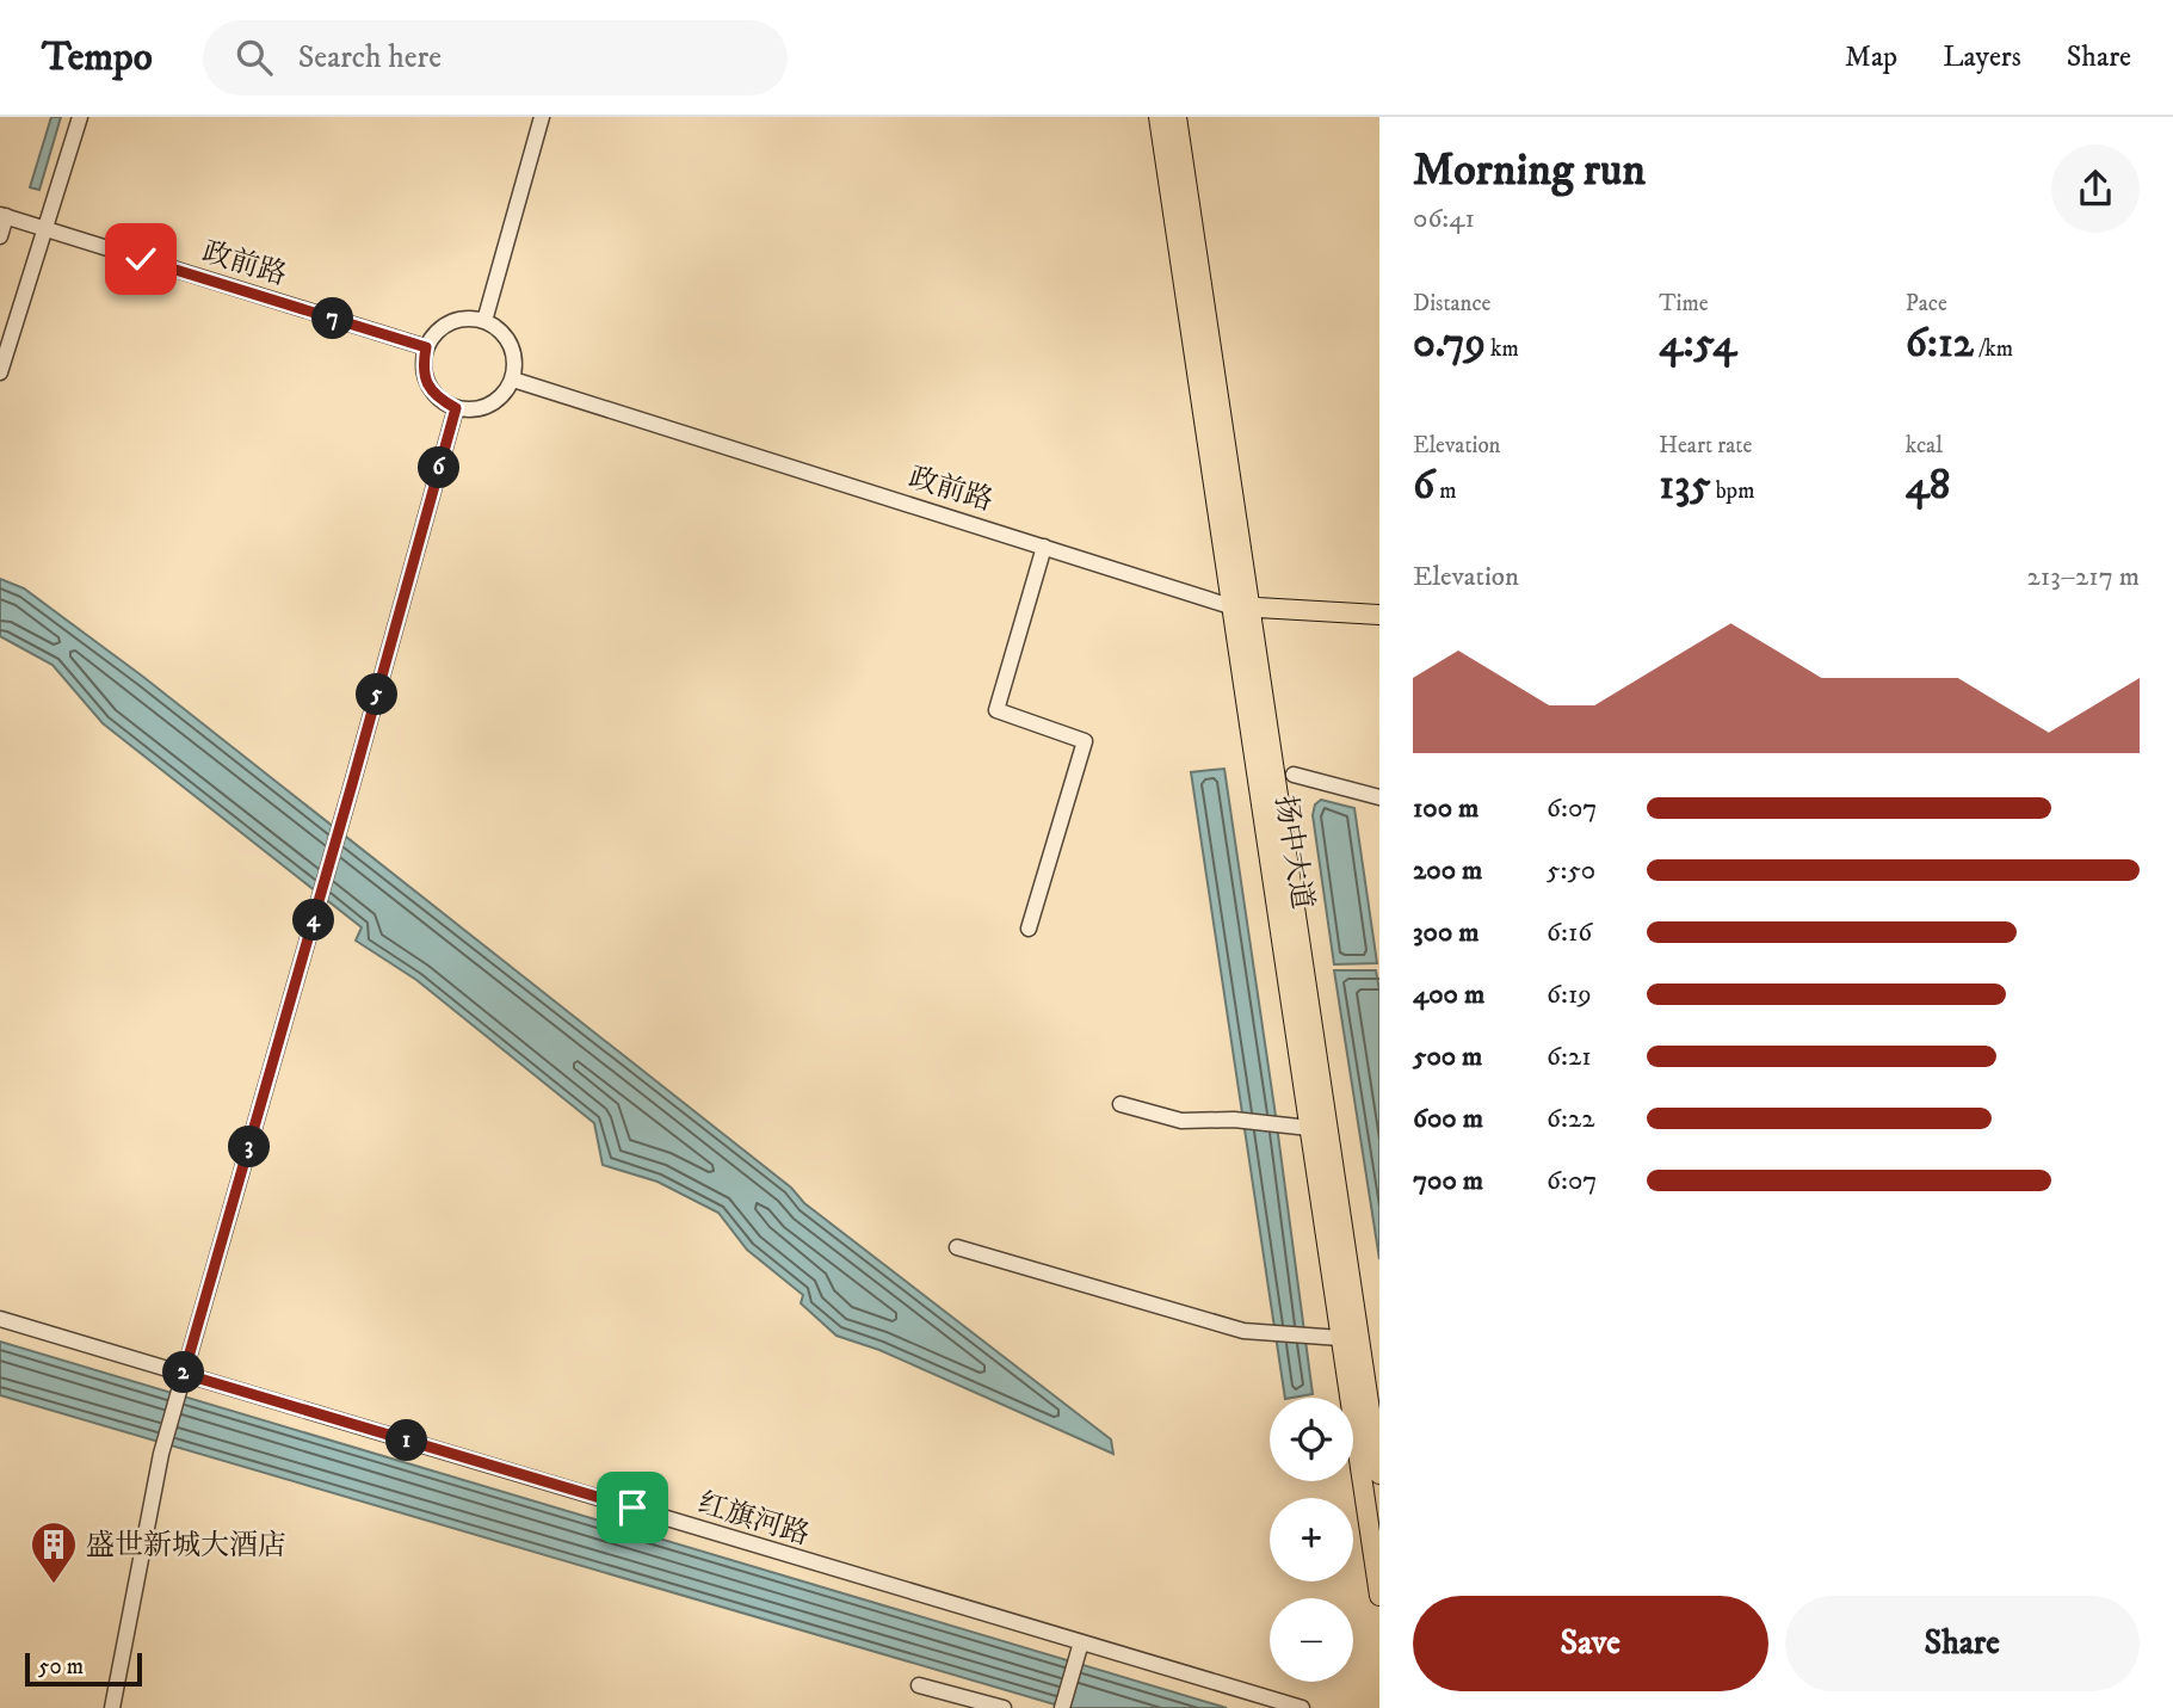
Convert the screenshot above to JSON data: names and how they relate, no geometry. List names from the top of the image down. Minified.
{"streets":{"main road":["政前路","扬中大道"],"street":["红旗河路"]},"crossings":[["政前路","扬中大道"]],"places":{"building":["盛世新城大酒店"]},"scale_bar":"50 m","page":{"header":"Tempo","search":"Search here","nav":["Map","Layers","Share"],"heading":["Morning run","06:41"],"stats":[["Distance","0.79 km"],["Time","4:54"],["Pace","6:12 /km"],["Elevation","6 m"],["Heart rate","135 bpm"],["kcal","48"]],"pins":["7","6","5","4","3","2","1"],"chart":["Elevation","213–217 m"],"list":[{"name":"100 m","note":"6:07"},{"name":"200 m","note":"5:50"},{"name":"300 m","note":"6:16"},{"name":"400 m","note":"6:19"},{"name":"500 m","note":"6:21"},{"name":"600 m","note":"6:22"},{"name":"700 m","note":"6:07"}],"map_buttons":["+","−"],"buttons":["Save","Share"],"scale":"50 m"}}
